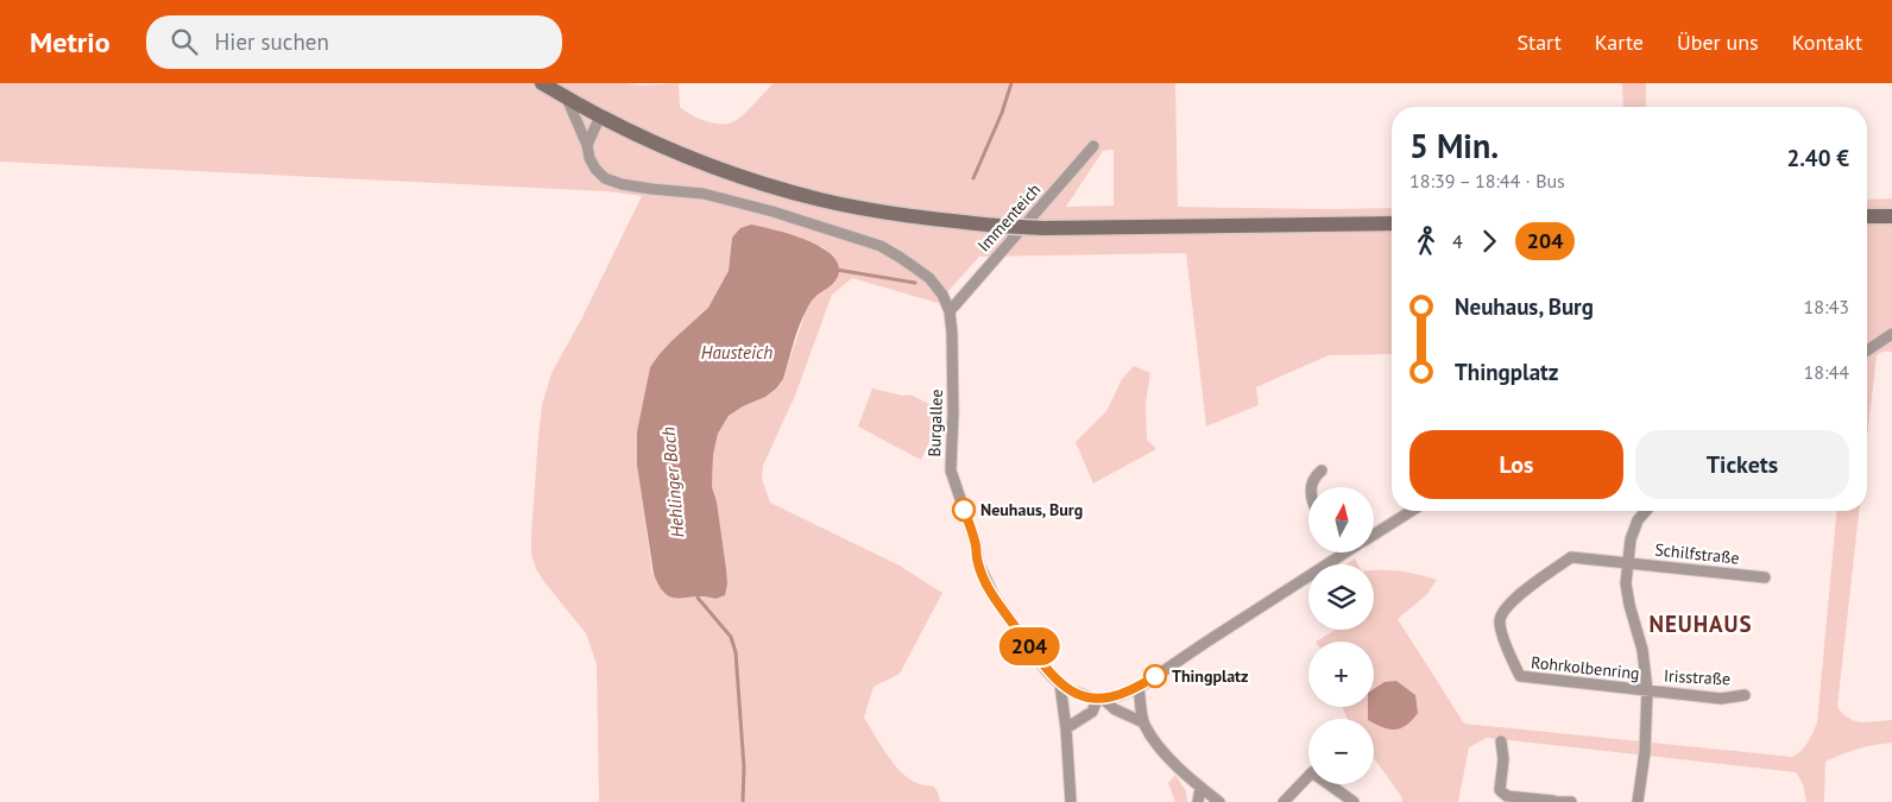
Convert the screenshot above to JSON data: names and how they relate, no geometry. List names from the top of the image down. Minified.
{"streets":{"street":["Immenteich","Burgallee","Schilfstraße","Rohrkolbenring","Irisstraße"]},"crossings":[["Immenteich","Burgallee"],["Schilfstraße","Rohrkolbenring"],["Rohrkolbenring","Irisstraße"]],"districts":["NEUHAUS"],"water":["Hausteich","Hehlinger Bach"],"places":["Neuhaus, Burg","Thingplatz"],"lines":["bus line 204"],"north":"top","page":{"header":"Metrio","search":"Hier suchen","nav":["Start","Karte","Über uns","Kontakt"],"on_map":"204","heading":["5 Min.","18:39 – 18:44 · Bus","2.40 €"],"legs":["4","204"],"list":[{"name":"Neuhaus, Burg","value":"18:43"},{"name":"Thingplatz","value":"18:44"}],"buttons":["Los","Tickets"],"map_buttons":["+","−"]}}
